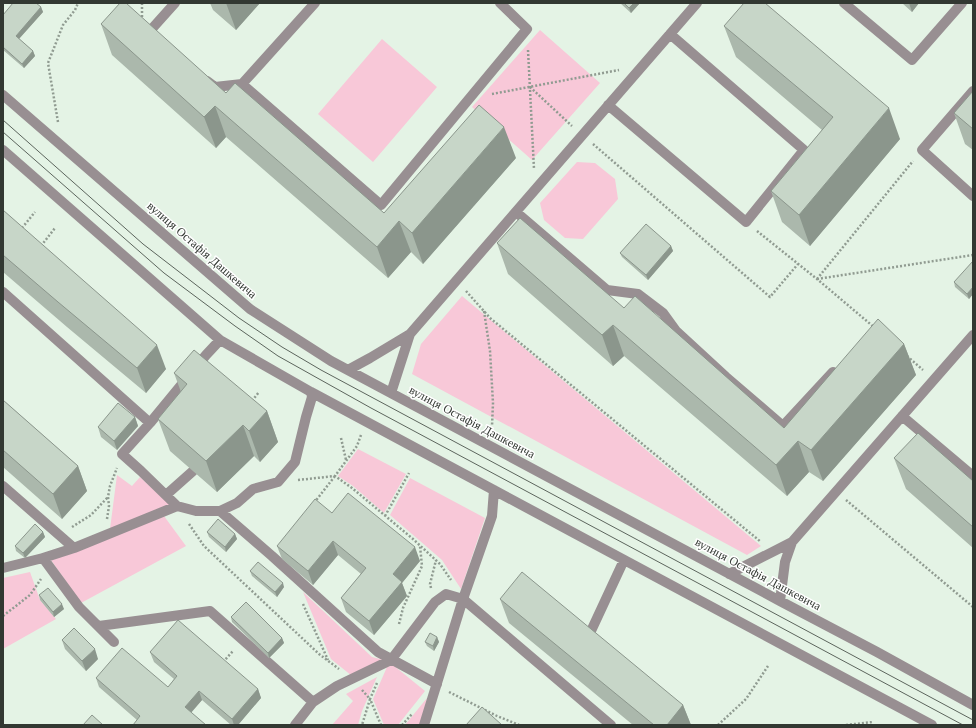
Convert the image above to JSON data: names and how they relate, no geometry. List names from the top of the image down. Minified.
{"streets":{"street":["вулиця Остафія Дашкевича"]}}
